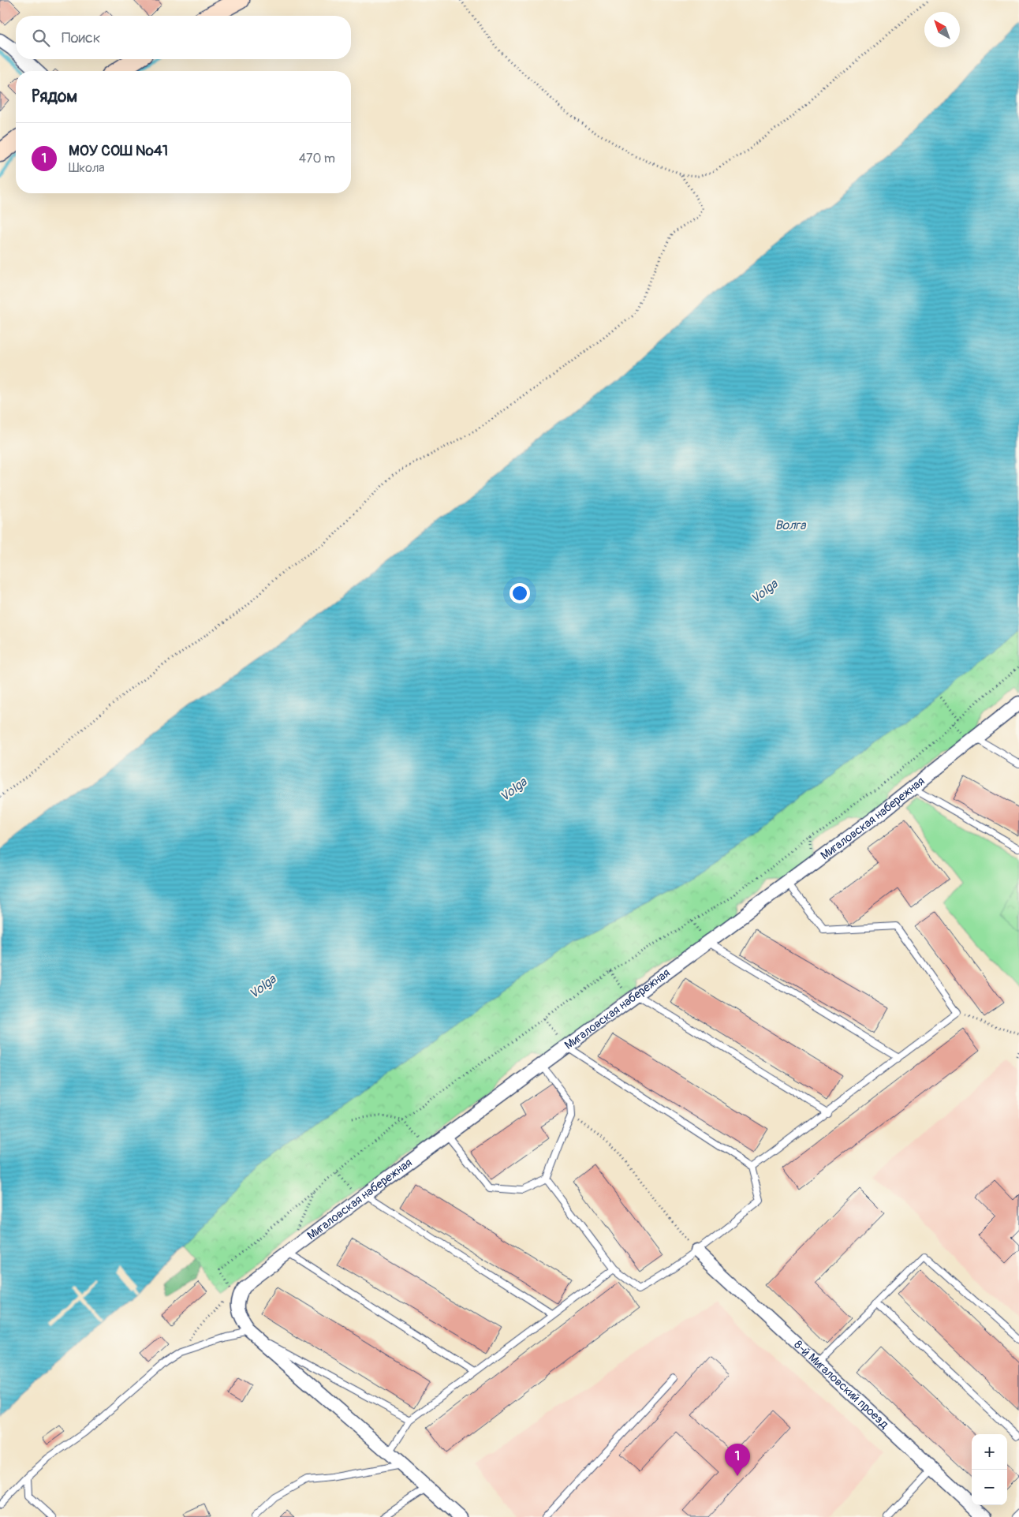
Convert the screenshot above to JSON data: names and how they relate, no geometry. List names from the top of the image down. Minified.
{"streets":{"street":["Мигаловская набережная","8-й Мигаловский проезд"]},"water":["Волга","Volga"],"north":"top left","page":{"search":"Поиск","heading":"Рядом","list":[{"mark":"1","name":"МОУ СОШ №41","note":"Школа","value":"470 m"}],"map_buttons":["+","−"],"pins":"1"}}
